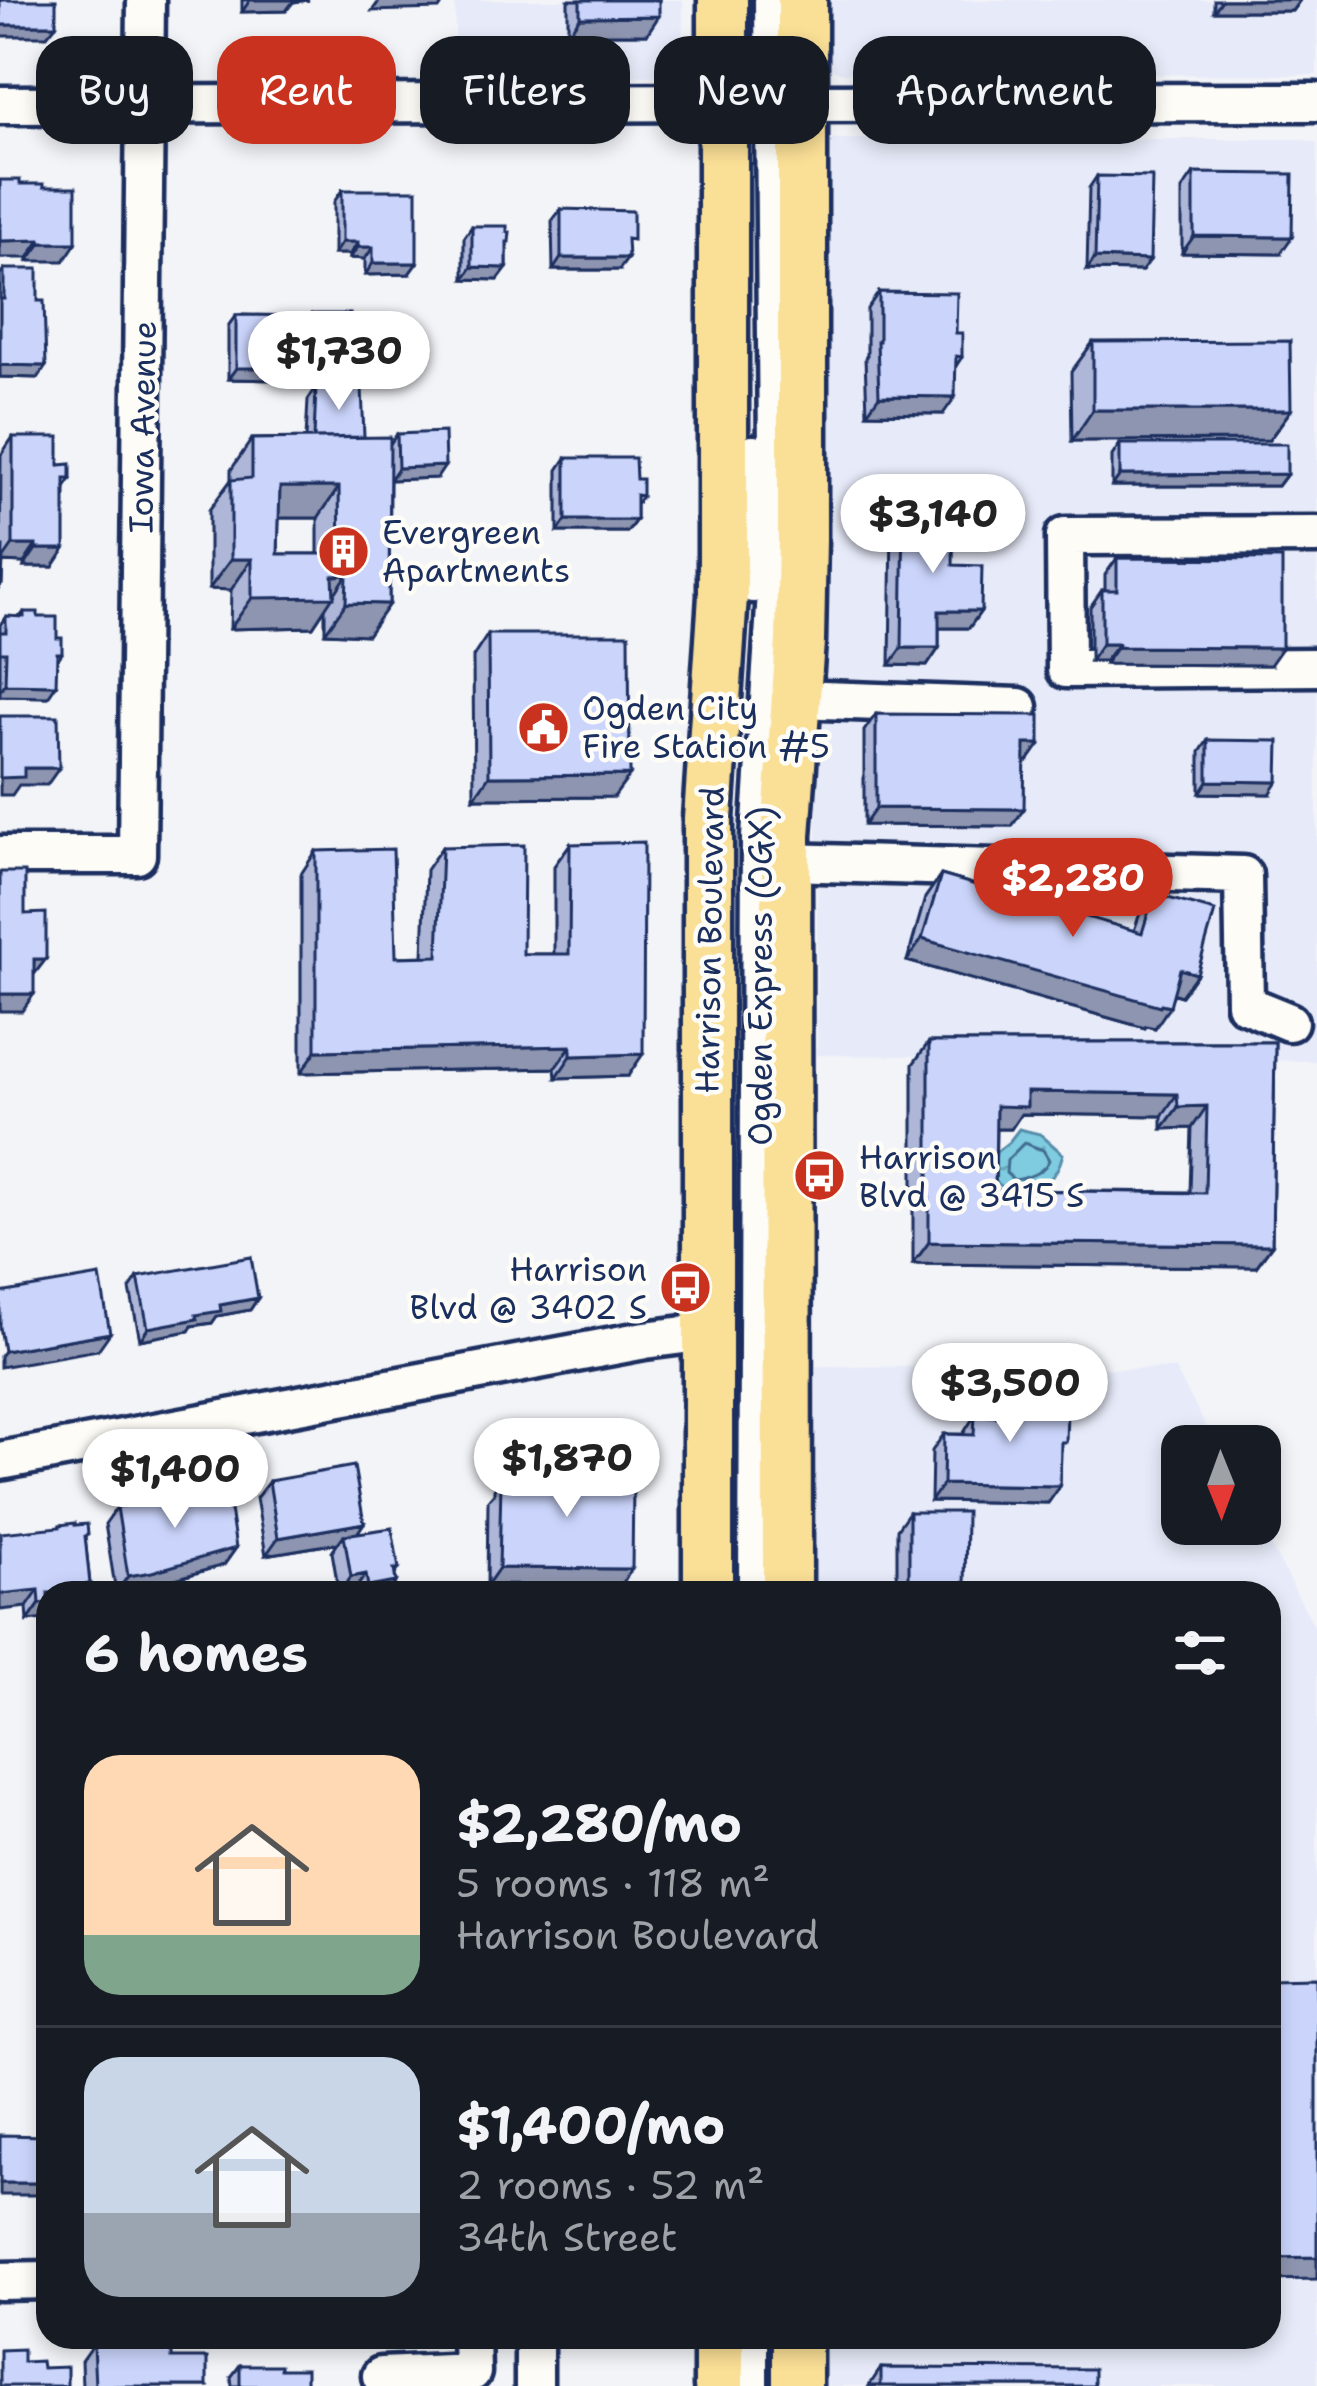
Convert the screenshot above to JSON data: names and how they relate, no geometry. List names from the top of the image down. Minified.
{"streets":{"main road":["Harrison Boulevard"],"street":["Iowa Avenue","Ogden Express (OGX)"]},"places":{"building":["Evergreen Apartments"],"public building":["Ogden City Fire Station #5"],"bus stop":["Harrison Blvd @ 3415 S","Harrison Blvd @ 3402 S"]},"north":"bottom","page":{"chip":["Buy","Rent","Filters","New","Apartment"],"price":["$1,730","$3,140","$2,280","$3,500","$1,870","$1,400"],"heading":"6 homes","list":[{"name":"$2,280/mo","note":"5 rooms · 118 m² · Harrison Boulevard"},{"name":"$1,400/mo","note":"2 rooms · 52 m² · 34th Street"}]}}
